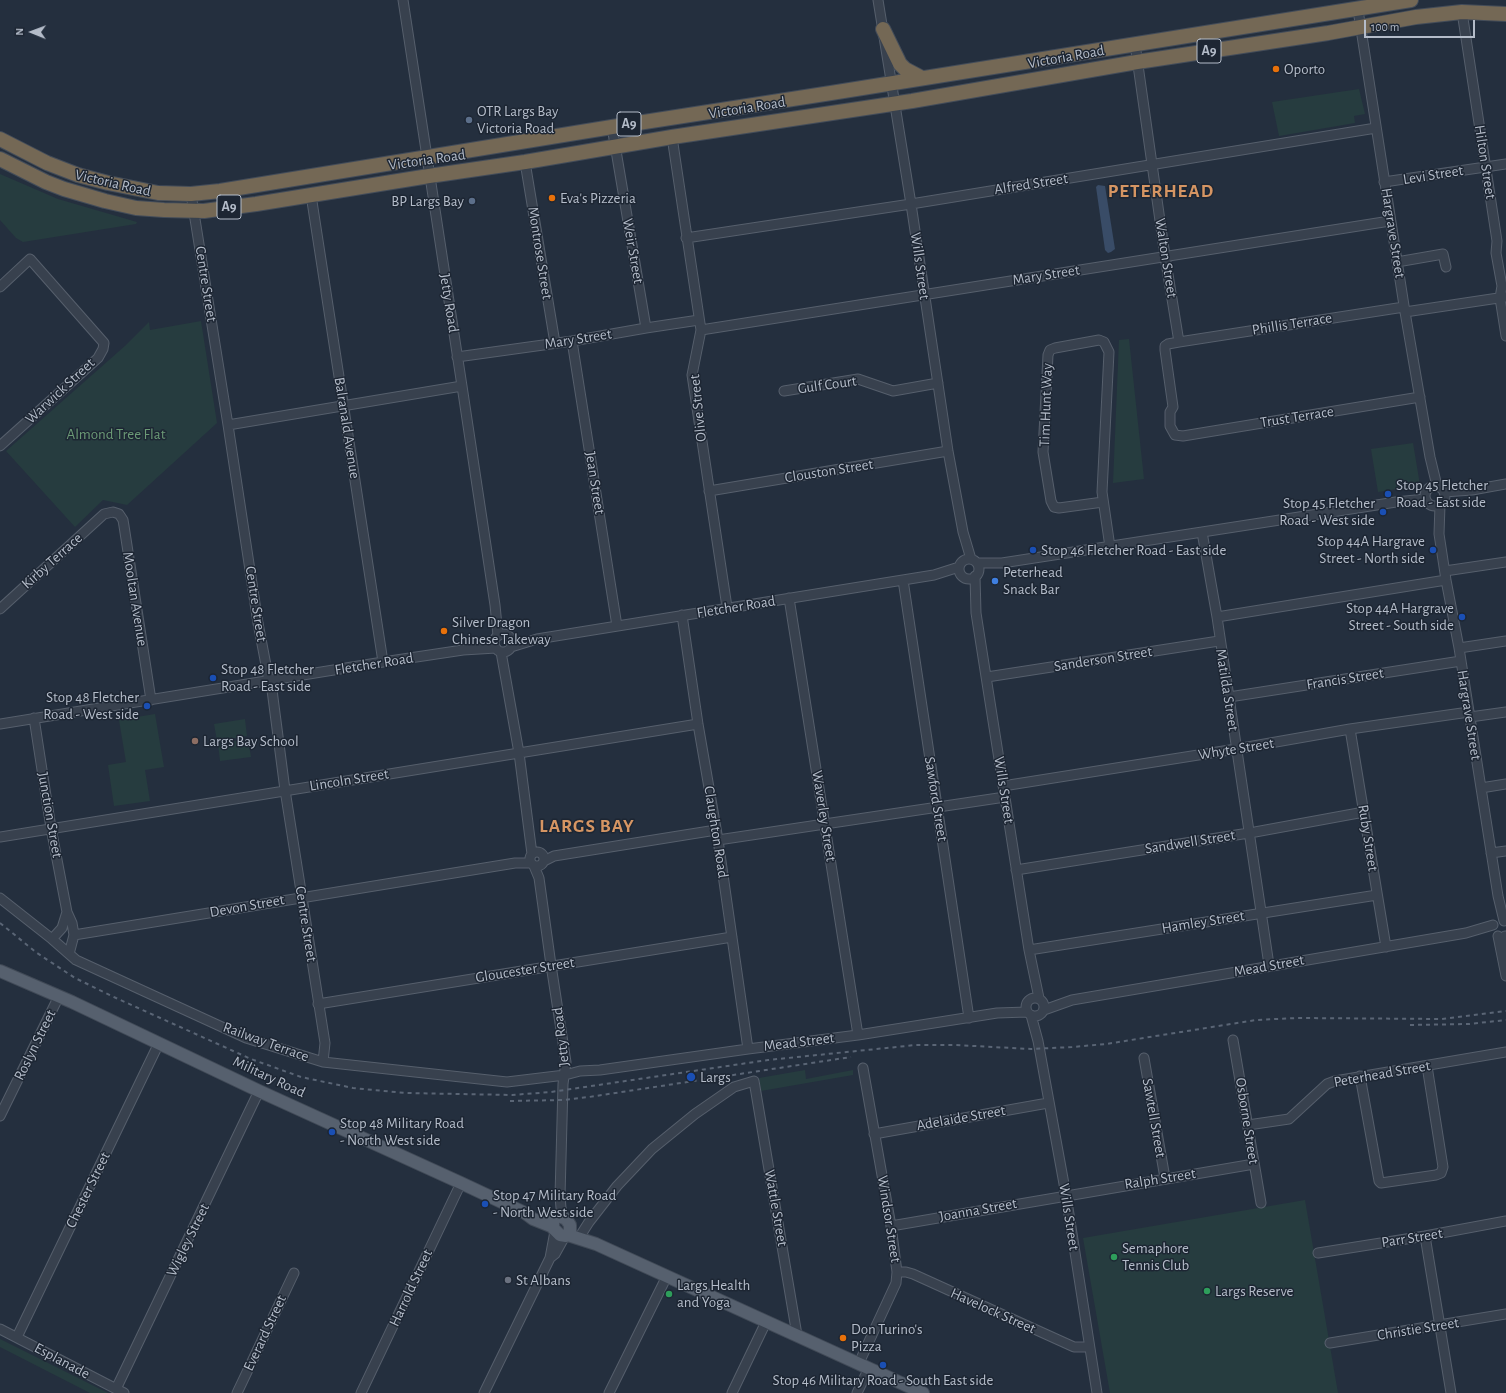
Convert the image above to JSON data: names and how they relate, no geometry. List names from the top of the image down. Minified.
{"streets":{"highway":["A9","Victoria Road"],"main road":["Military Road"],"street":["Hilton Street","Levi Street","Alfred Street","Hargrave Street","Weir Street","Montrose Street","Walton Street","Wills Street","Mary Street","Centre Street","Jetty Road","Phillis Terrace","Gulf Court","Warwick Street","Tim Hunt Way","Olive Street","Trust Terrace","Balranald Avenue","Clouston Street","Jean Street","Kirby Terrace","Mooltan Avenue","Fletcher Road","Sanderson Street","Francis Street","Matilda Street","Whyte Street","Lincoln Street","Sawford Street","Junction Street","Waverley Street","Claughton Road","Ruby Street","Sandwell Street","Devon Street","Hamley Street","Mead Street","Gloucester Street","Railway Terrace","Roslyn Street","Peterhead Street","Adelaide Street","Sawtell Street","Osborne Street","Ralph Street","Chester Street","Wattle Street","Joanna Street","Windsor Street","Parr Street","Wigley Street","Harrold Street","Havelock Street","Christie Street","Everard Street","Esplanade"]},"crossings":[["A9","Victoria Road"],["A9","Hargrave Street"],["Victoria Road","Hilton Street"],["Victoria Road","Hargrave Street"],["Victoria Road","Weir Street"],["Victoria Road","Montrose Street"],["Victoria Road","Walton Street"],["Victoria Road","Wills Street"],["Victoria Road","Centre Street"],["Victoria Road","Jetty Road"],["Victoria Road","Olive Street"],["Victoria Road","Balranald Avenue"],["Hilton Street","Levi Street"],["Hilton Street","Phillis Terrace"],["Levi Street","Hargrave Street"],["Alfred Street","Hargrave Street"],["Alfred Street","Walton Street"],["Alfred Street","Wills Street"],["Alfred Street","Olive Street"],["Hargrave Street","Mary Street"],["Hargrave Street","Phillis Terrace"],["Hargrave Street","Trust Terrace"],["Hargrave Street","Fletcher Road"],["Hargrave Street","Francis Street"],["Hargrave Street","Whyte Street"],["Hargrave Street","Mead Street"],["Weir Street","Mary Street"],["Montrose Street","Mary Street"],["Walton Street","Mary Street"],["Walton Street","Phillis Terrace"],["Walton Street","Trust Terrace"],["Wills Street","Mary Street"],["Wills Street","Gulf Court"],["Wills Street","Clouston Street"],["Wills Street","Fletcher Road"],["Wills Street","Sanderson Street"],["Wills Street","Whyte Street"],["Wills Street","Sandwell Street"],["Wills Street","Hamley Street"],["Wills Street","Mead Street"],["Wills Street","Adelaide Street"],["Wills Street","Ralph Street"],["Wills Street","Joanna Street"],["Wills Street","Havelock Street"],["Mary Street","Jetty Road"],["Mary Street","Olive Street"],["Mary Street","Jean Street"],["Centre Street","Fletcher Road"],["Centre Street","Lincoln Street"],["Centre Street","Devon Street"],["Centre Street","Gloucester Street"],["Centre Street","Railway Terrace"],["Jetty Road","Fletcher Road"],["Jetty Road","Lincoln Street"],["Jetty Road","Devon Street"],["Jetty Road","Mead Street"],["Jetty Road","Gloucester Street"],["Jetty Road","Railway Terrace"],["Jetty Road","Military Road"],["Phillis Terrace","Trust Terrace"],["Tim Hunt Way","Fletcher Road"],["Olive Street","Clouston Street"],["Olive Street","Fletcher Road"],["Balranald Avenue","Fletcher Road"],["Jean Street","Fletcher Road"],["Kirby Terrace","Mooltan Avenue"],["Mooltan Avenue","Fletcher Road"],["Fletcher Road","Matilda Street"],["Fletcher Road","Sawford Street"],["Fletcher Road","Junction Street"],["Fletcher Road","Waverley Street"],["Fletcher Road","Claughton Road"],["Sanderson Street","Matilda Street"],["Francis Street","Matilda Street"],["Matilda Street","Whyte Street"],["Matilda Street","Sandwell Street"],["Matilda Street","Hamley Street"],["Matilda Street","Mead Street"],["Whyte Street","Ruby Street"],["Lincoln Street","Junction Street"],["Lincoln Street","Claughton Road"],["Sawford Street","Mead Street"],["Junction Street","Devon Street"],["Waverley Street","Mead Street"],["Claughton Road","Devon Street"],["Claughton Road","Mead Street"],["Claughton Road","Gloucester Street"],["Ruby Street","Sandwell Street"],["Ruby Street","Hamley Street"],["Ruby Street","Mead Street"],["Mead Street","Railway Terrace"],["Roslyn Street","Military Road"],["Peterhead Street","Osborne Street"],["Military Road","Chester Street"],["Military Road","Wattle Street"],["Military Road","Windsor Street"],["Military Road","Wigley Street"],["Military Road","Harrold Street"],["Adelaide Street","Windsor Street"],["Sawtell Street","Ralph Street"],["Osborne Street","Ralph Street"],["Ralph Street","Joanna Street"],["Chester Street","Esplanade"],["Joanna Street","Windsor Street"],["Windsor Street","Havelock Street"],["Wigley Street","Esplanade"]],"districts":["PETERHEAD","LARGS BAY"],"parks":["Almond Tree Flat"],"places":["Oporto","OTR Largs Bay Victoria Road","Eva's Pizzeria","BP Largs Bay","Stop 45 Fletcher Road - East side","Stop 45 Fletcher Road - West side","Stop 46 Fletcher Road - East side","Stop 44A Hargrave Street - North side","Peterhead Snack Bar","Stop 44A Hargrave Street - South side","Silver Dragon Chinese Takeway","Stop 48 Fletcher Road - East side","Stop 48 Fletcher Road - West side","Largs Bay School","Largs","Stop 48 Military Road - North West side","Stop 47 Military Road - North West side","Semaphore Tennis Club","St Albans","Largs Reserve","Largs Health and Yoga","Don Turino's Pizza","Stop 46 Military Road - South East side"],"scale_bar":"100 m","north":"left"}
